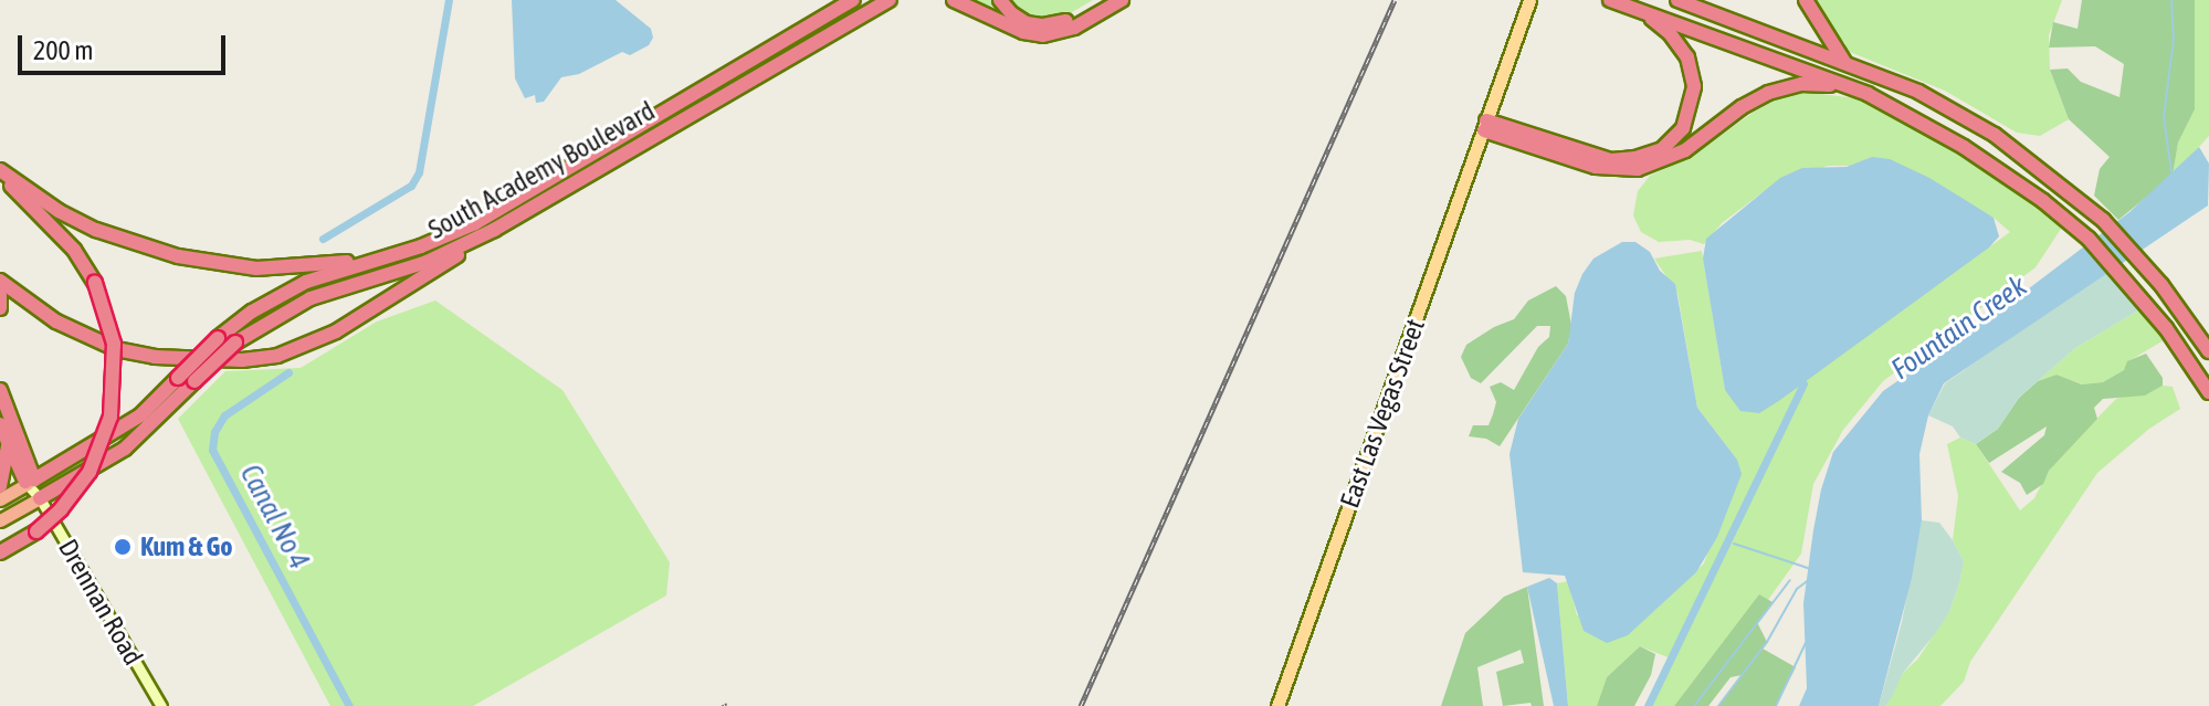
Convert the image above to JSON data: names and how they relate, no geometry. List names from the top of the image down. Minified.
{"streets":{"highway":["South Academy Boulevard"],"main road":["East Las Vegas Street","Drennan Road"]},"crossings":[["South Academy Boulevard","Drennan Road"]],"water":["Fountain Creek","Canal No 4"],"places":["Kum & Go"],"scale_bar":"200 m"}
